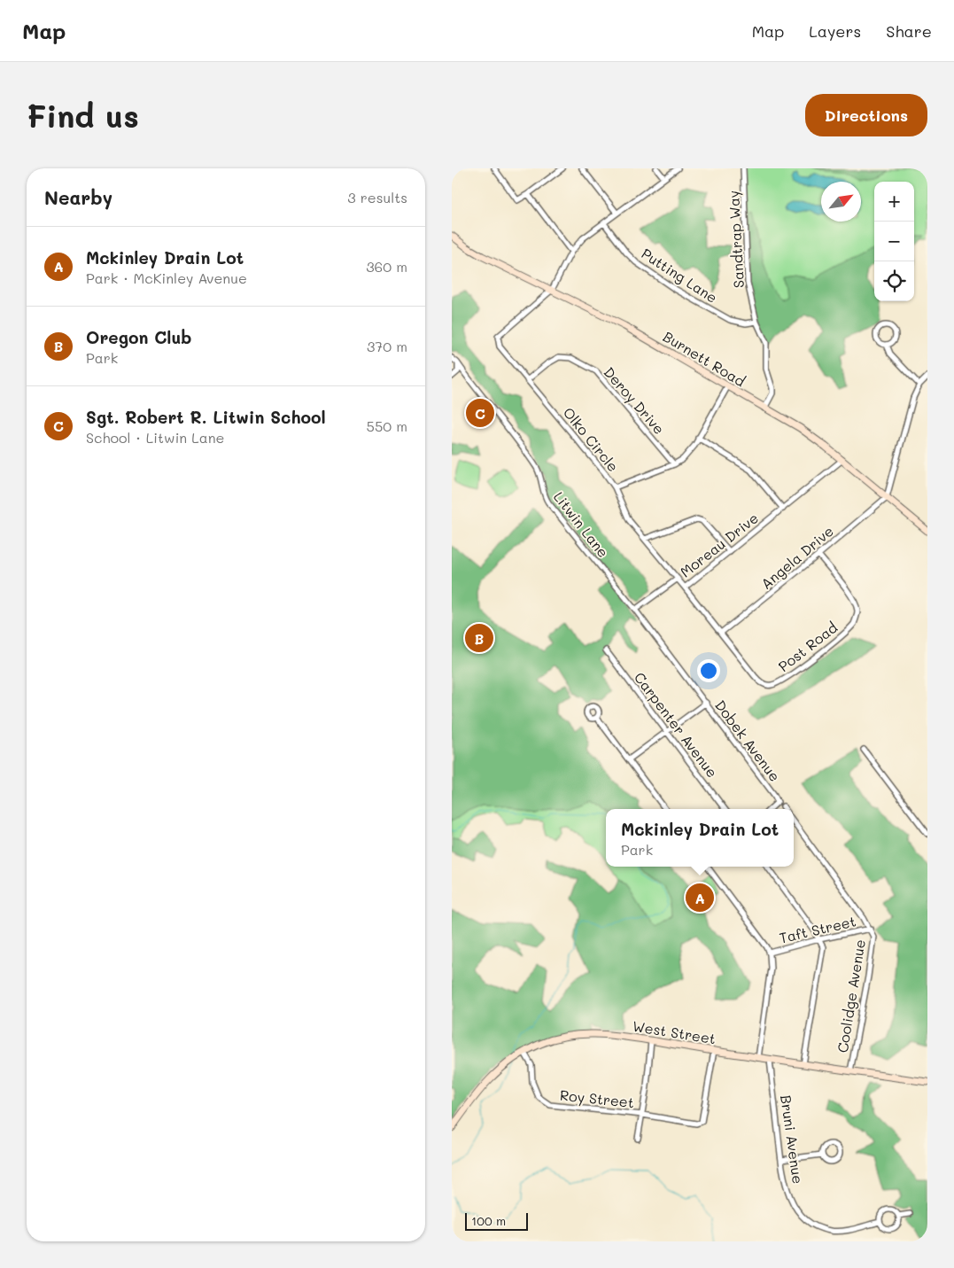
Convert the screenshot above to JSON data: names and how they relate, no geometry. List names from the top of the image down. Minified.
{"streets":{"main road":["Burnett Road","West Street"],"street":["Sandtrap Way","Putting Lane","Deroy Drive","Olko Circle","Litwin Lane","Moreau Drive","Angela Drive","Post Road","Carpenter Avenue","Dobek Avenue","Taft Street","Coolidge Avenue","Roy Street","Bruni Avenue"]},"crossings":[["Sandtrap Way","Putting Lane"],["Sandtrap Way","Burnett Road"],["Burnett Road","Olko Circle"],["Burnett Road","Moreau Drive"],["Burnett Road","Angela Drive"],["Deroy Drive","Olko Circle"],["Olko Circle","Moreau Drive"],["Litwin Lane","Dobek Avenue"],["Moreau Drive","Post Road"],["Angela Drive","Post Road"],["Taft Street","Coolidge Avenue"],["Coolidge Avenue","West Street"],["West Street","Roy Street"],["West Street","Bruni Avenue"]],"scale_bar":"100 m","north":"top right","page":{"header":"Map","nav":["Map","Layers","Share"],"buttons":"Directions","title":"Find us","heading":["Nearby","3 results"],"map_buttons":["+","−"],"list":[{"mark":"A","name":"Mckinley Drain Lot","note":"Park · McKinley Avenue","value":"360 m"},{"mark":"B","name":"Oregon Club","note":"Park","value":"370 m"},{"mark":"C","name":"Sgt. Robert R. Litwin School","note":"School · Litwin Lane","value":"550 m"}],"pins":["C","B","A"],"popup":["Mckinley Drain Lot","Park"],"scale":"100 m"}}
